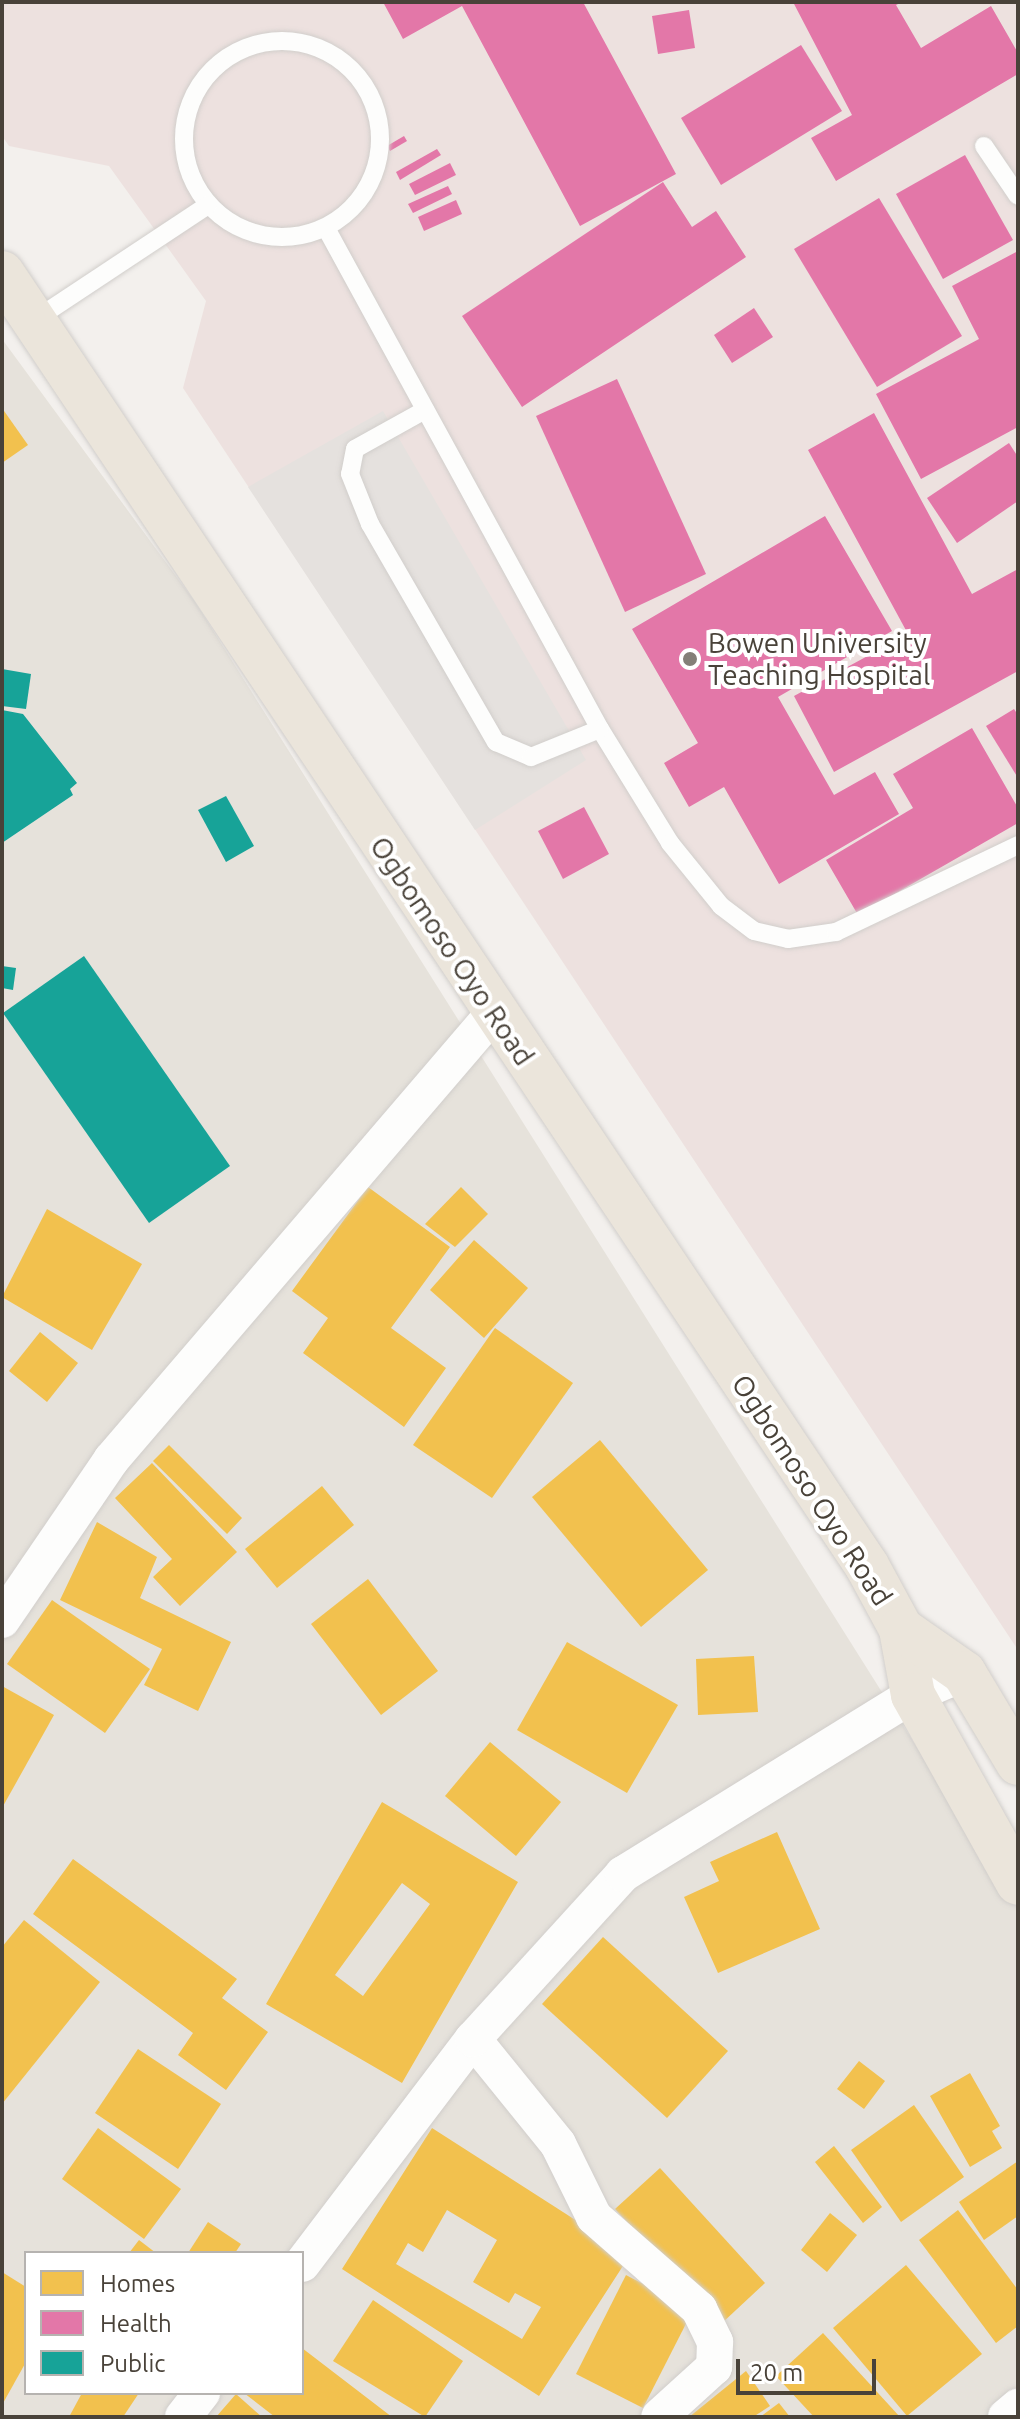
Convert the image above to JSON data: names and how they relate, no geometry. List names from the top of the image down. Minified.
{"streets":{"highway":["Ogbomoso Oyo Road"]},"places":["Bowen University Teaching Hospital"],"legend":["Homes","Health","Public"],"scale_bar":"20 m"}
